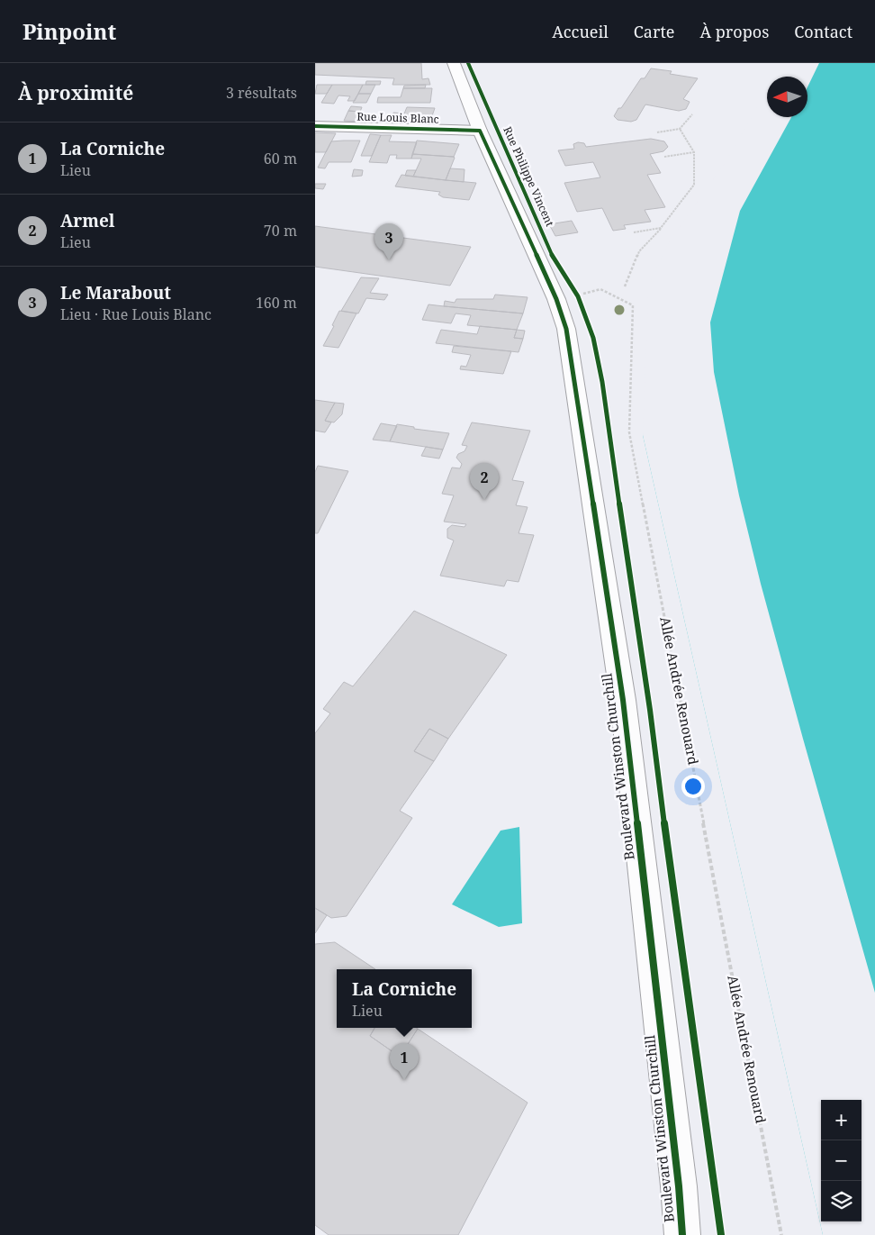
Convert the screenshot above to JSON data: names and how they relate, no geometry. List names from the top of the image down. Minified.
{"streets":{"street":["Rue Louis Blanc","Rue Philippe Vincent","Boulevard Winston Churchill"],"path":["Allée Andrée Renouard"]},"crossings":[["Rue Louis Blanc","Rue Philippe Vincent"],["Rue Philippe Vincent","Allée Andrée Renouard"],["Rue Philippe Vincent","Boulevard Winston Churchill"],["Allée Andrée Renouard","Boulevard Winston Churchill"]],"north":"left","page":{"header":"Pinpoint","nav":["Accueil","Carte","À propos","Contact"],"heading":["À proximité","3 résultats"],"list":[{"mark":"1","name":"La Corniche","note":"Lieu","value":"60 m"},{"mark":"2","name":"Armel","note":"Lieu","value":"70 m"},{"mark":"3","name":"Le Marabout","note":"Lieu · Rue Louis Blanc","value":"160 m"}],"pins":["3","2","1"],"popup":["La Corniche","Lieu"],"map_buttons":["+","−"]}}
